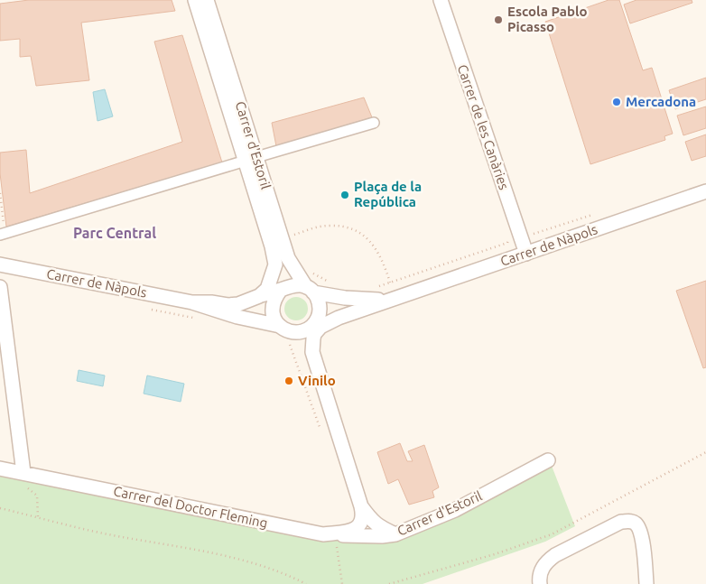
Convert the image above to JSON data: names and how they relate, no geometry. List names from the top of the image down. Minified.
{"streets":{"street":["Carrer de les Canàries","Carrer d'Estoril","Carrer de Nàpols","Carrer del Doctor Fleming"]},"crossings":[["Carrer de les Canàries","Carrer de Nàpols"],["Carrer d'Estoril","Carrer de Nàpols"],["Carrer d'Estoril","Carrer del Doctor Fleming"],["Carrer de Nàpols","Carrer del Doctor Fleming"]],"districts":["Parc Central"],"places":["Escola Pablo Picasso","Mercadona","Plaça de la República","Vinilo"]}
